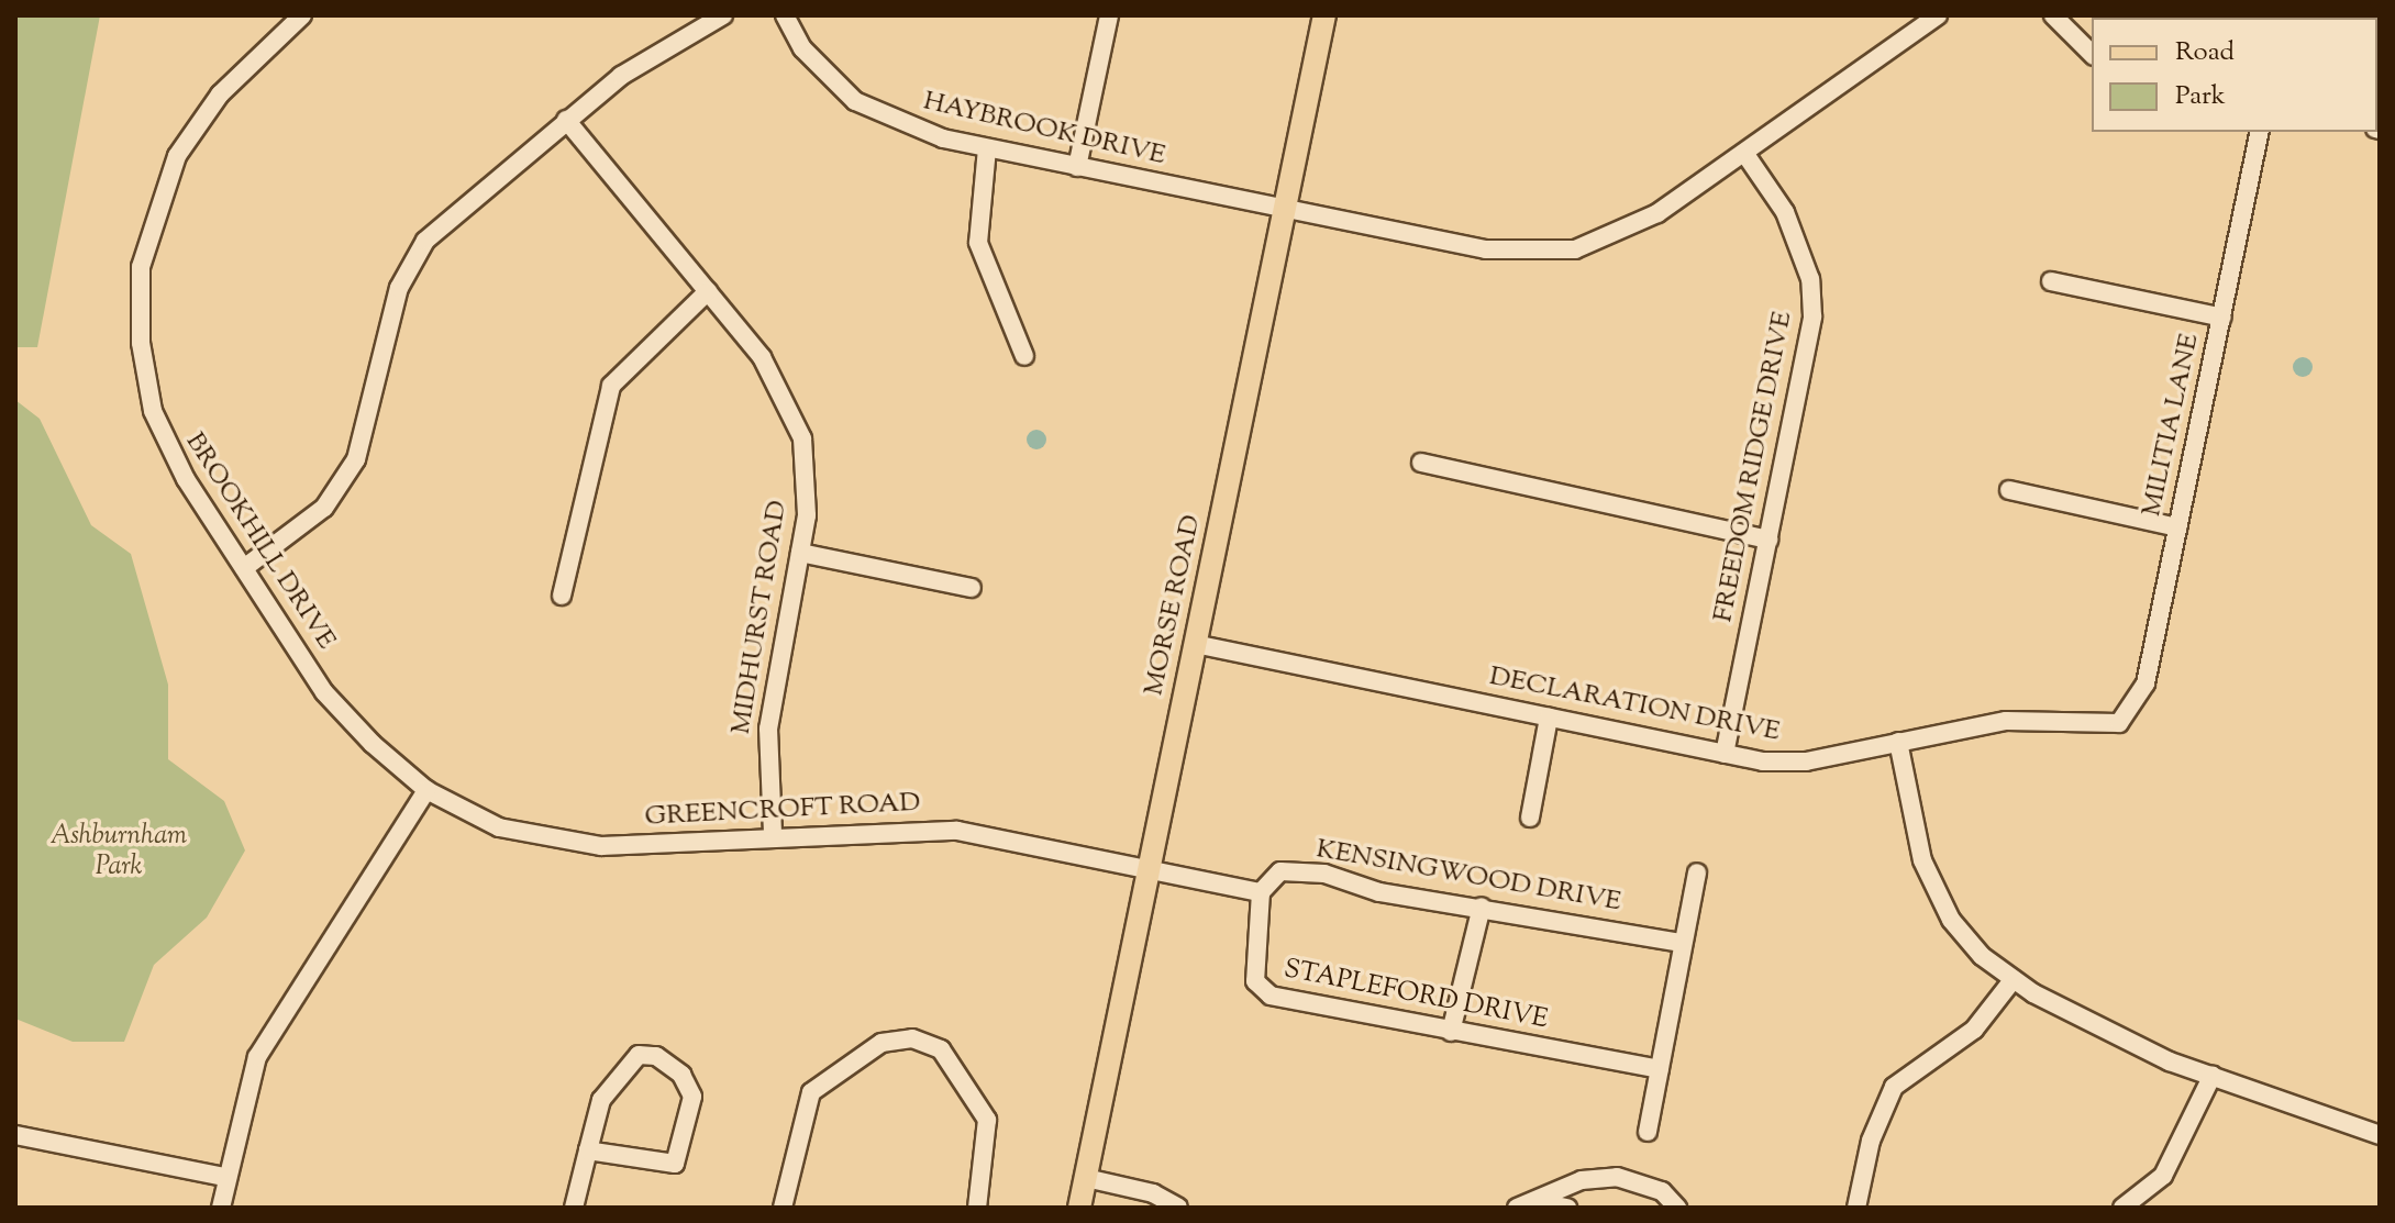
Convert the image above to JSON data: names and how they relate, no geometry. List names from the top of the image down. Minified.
{"streets":{"main road":["MORSE ROAD"],"street":["HAYBROOK DRIVE","MILITIA LANE","FREEDOM RIDGE DRIVE","BROOKHILL DRIVE","MIDHURST ROAD","DECLARATION DRIVE","GREENCROFT ROAD","KENSINGWOOD DRIVE","STAPLEFORD DRIVE"]},"crossings":[["HAYBROOK DRIVE","FREEDOM RIDGE DRIVE"],["HAYBROOK DRIVE","MORSE ROAD"],["MILITIA LANE","DECLARATION DRIVE"],["FREEDOM RIDGE DRIVE","DECLARATION DRIVE"],["BROOKHILL DRIVE","GREENCROFT ROAD"],["MORSE ROAD","DECLARATION DRIVE"],["MORSE ROAD","GREENCROFT ROAD"],["MIDHURST ROAD","GREENCROFT ROAD"],["KENSINGWOOD DRIVE","STAPLEFORD DRIVE"]],"parks":["Ashburnham Park"],"legend":["Road","Park"]}
